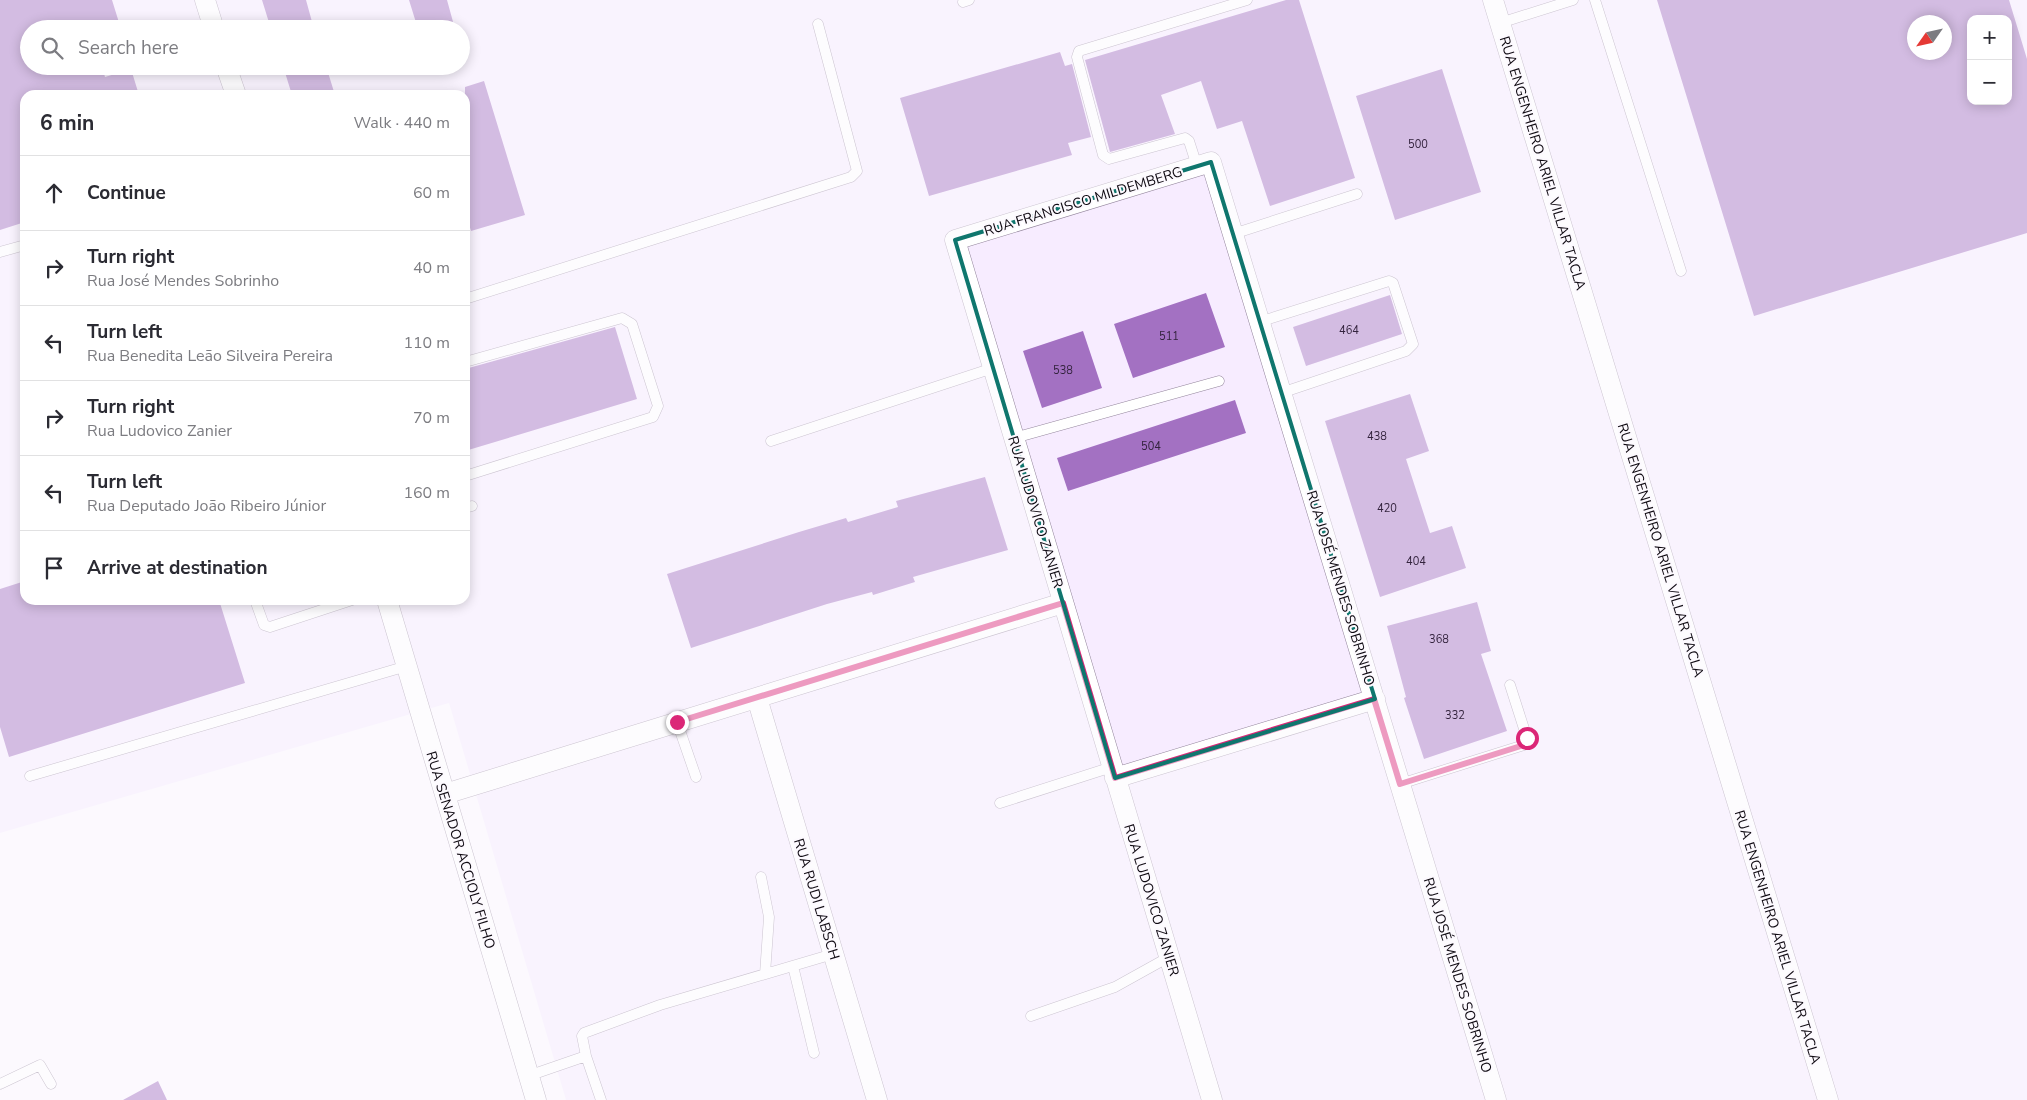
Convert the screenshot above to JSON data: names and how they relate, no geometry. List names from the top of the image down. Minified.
{"streets":{"street":["RUA ENGENHEIRO ARIEL VILLAR TACLA","RUA FRANCISCO MILDEMBERG","RUA LUDOVICO ZANIER","RUA JOSÉ MENDES SOBRINHO","RUA SENADOR ACCIOLY FILHO","RUA RUDI LABSCH"]},"crossings":[["RUA FRANCISCO MILDEMBERG","RUA LUDOVICO ZANIER"],["RUA FRANCISCO MILDEMBERG","RUA JOSÉ MENDES SOBRINHO"]],"house_numbers":["500","464","511","538","438","504","420","404","368","332"],"north":"bottom left","page":{"map_buttons":["+","−"],"search":"Search here","heading":["6 min","Walk · 440 m"],"list":[["Continue","60 m"],["Turn right","Rua José Mendes Sobrinho","40 m"],["Turn left","Rua Benedita Leão Silveira Pereira","110 m"],["Turn right","Rua Ludovico Zanier","70 m"],["Turn left","Rua Deputado João Ribeiro Júnior","160 m"],"Arrive at destination"]}}
